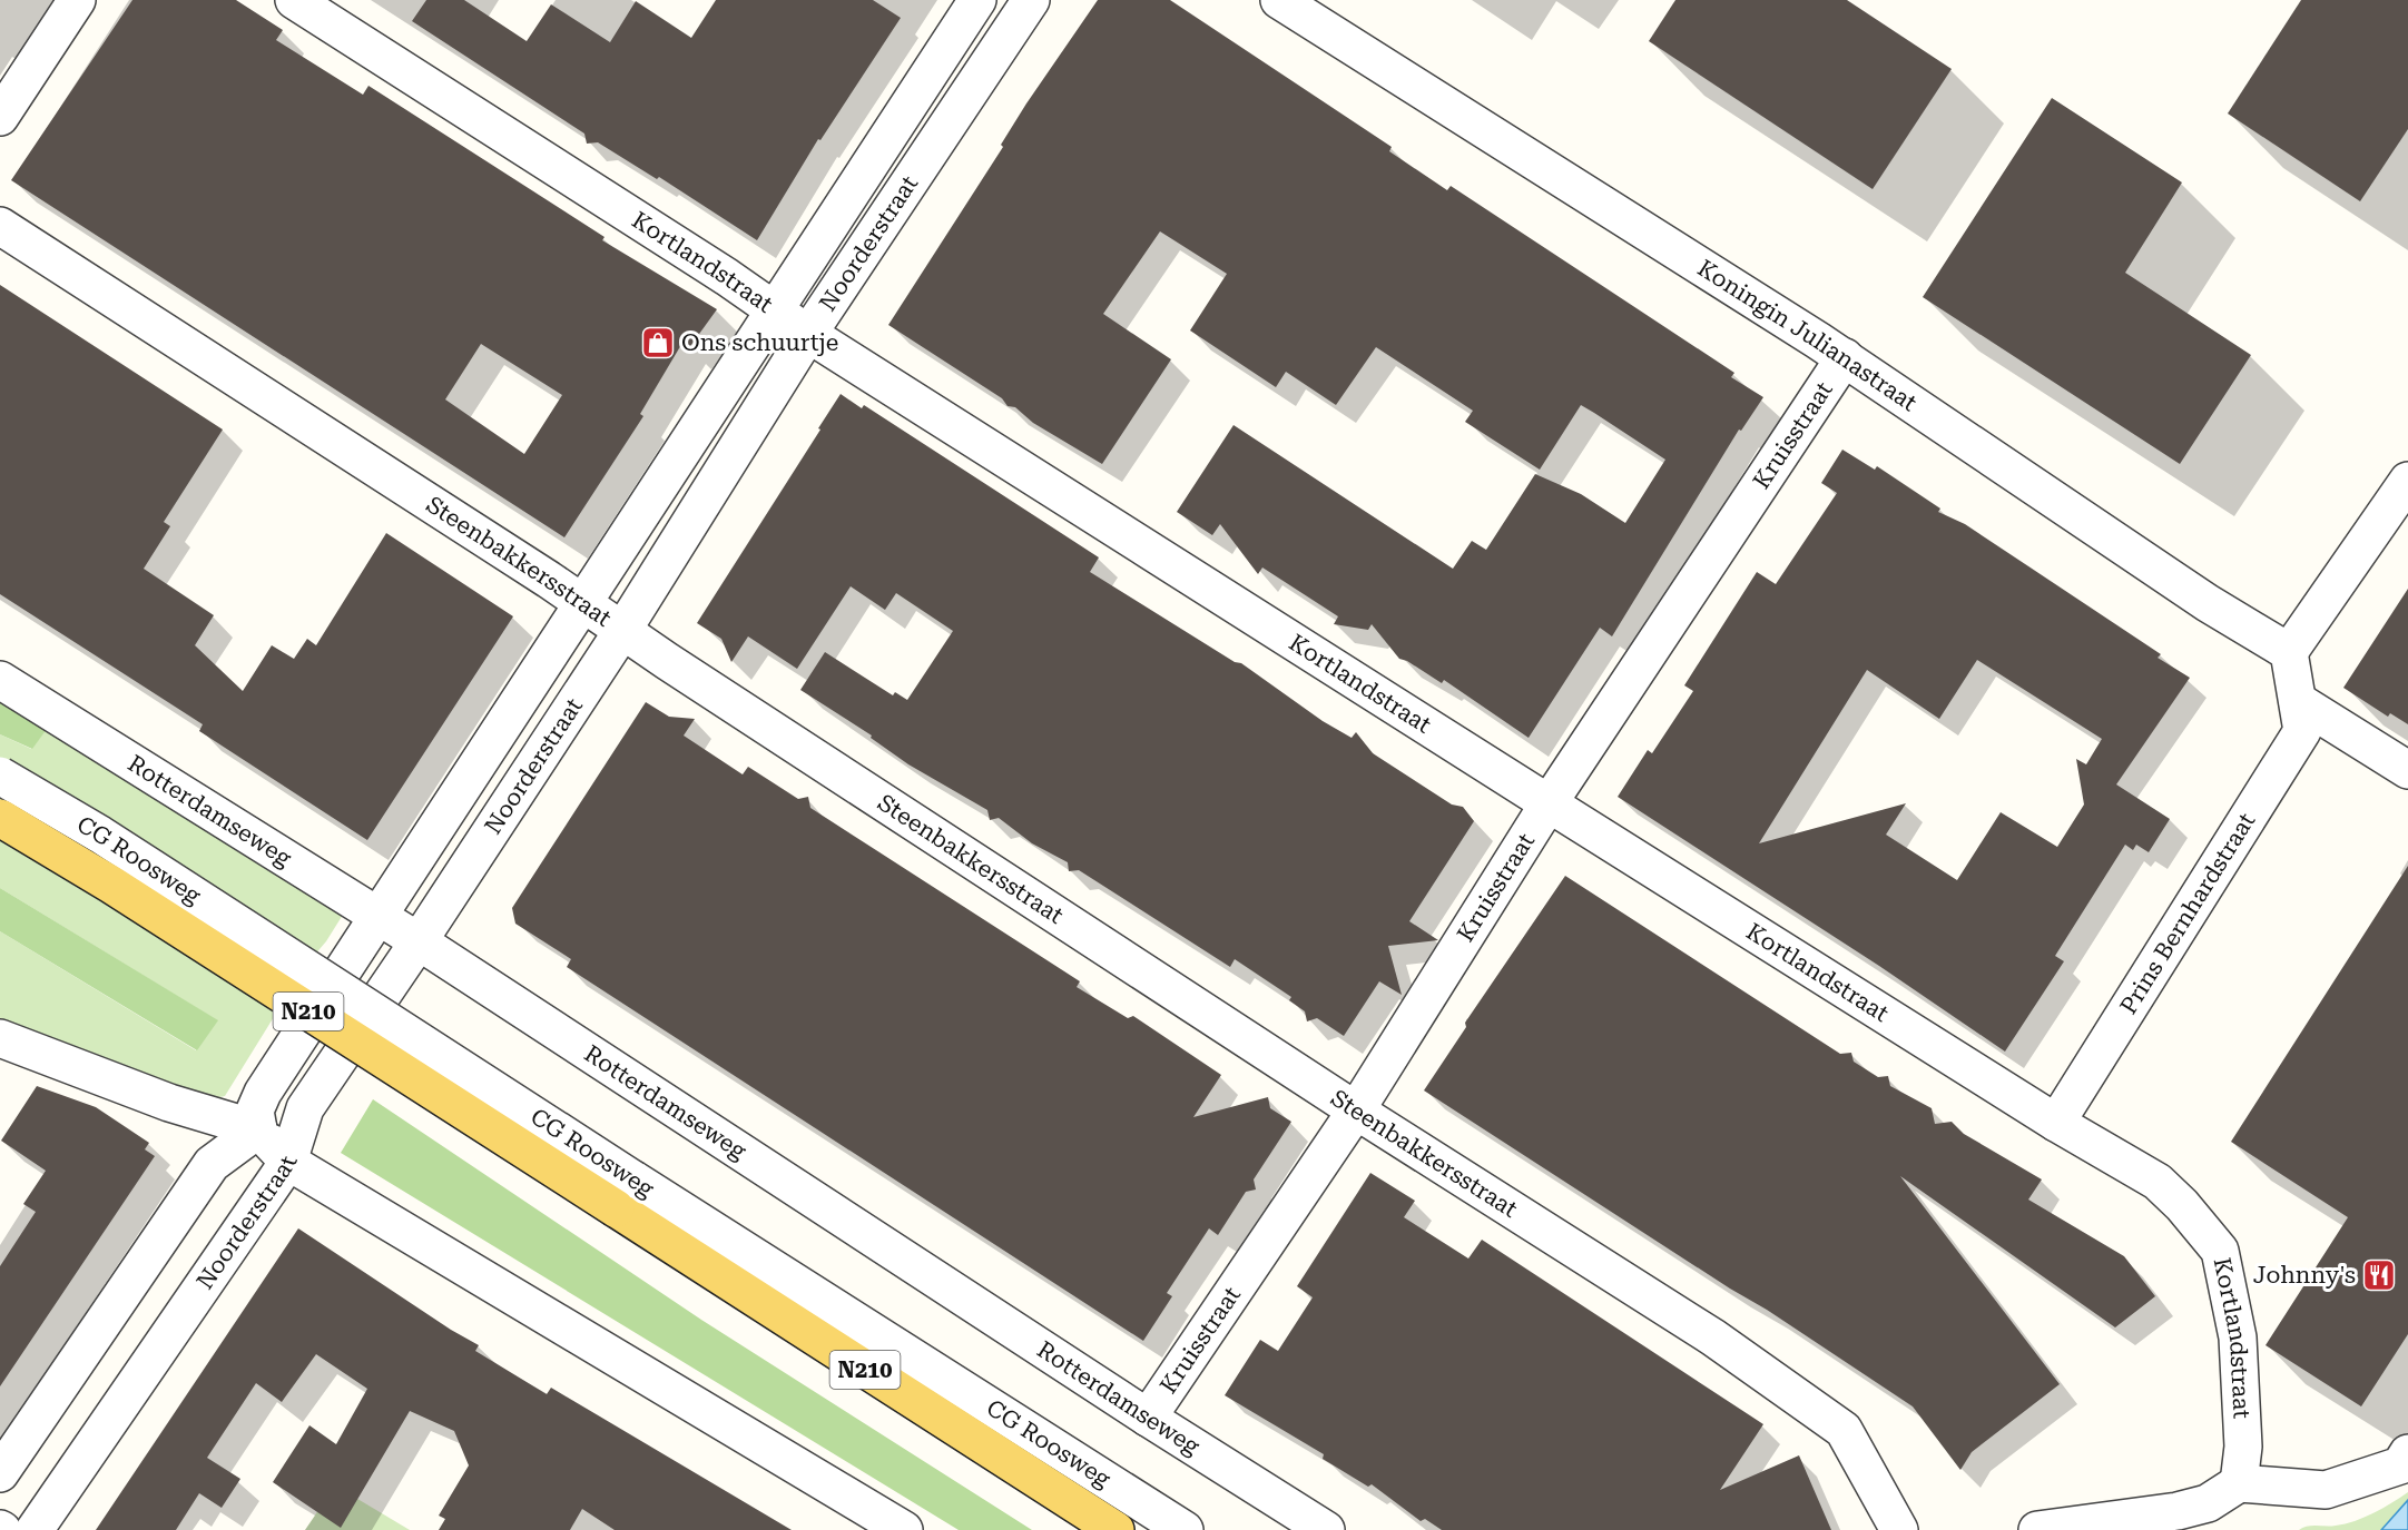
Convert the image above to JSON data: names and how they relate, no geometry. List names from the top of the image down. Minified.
{"streets":{"main road":["CG Roosweg","N210"],"street":["Noorderstraat","Kortlandstraat","Koningin Julianastraat","Kruisstraat","Steenbakkersstraat","Rotterdamseweg","Prins Bernhardstraat"]},"crossings":[["Noorderstraat","Kortlandstraat"],["Noorderstraat","Steenbakkersstraat"],["Noorderstraat","Rotterdamseweg"],["Kortlandstraat","Kruisstraat"],["Kortlandstraat","Prins Bernhardstraat"],["Koningin Julianastraat","Kruisstraat"],["Kruisstraat","Steenbakkersstraat"],["Kruisstraat","Rotterdamseweg"]],"places":{"shop":["Ons schuurtje"],"restaurant":["Johnny's"]}}
